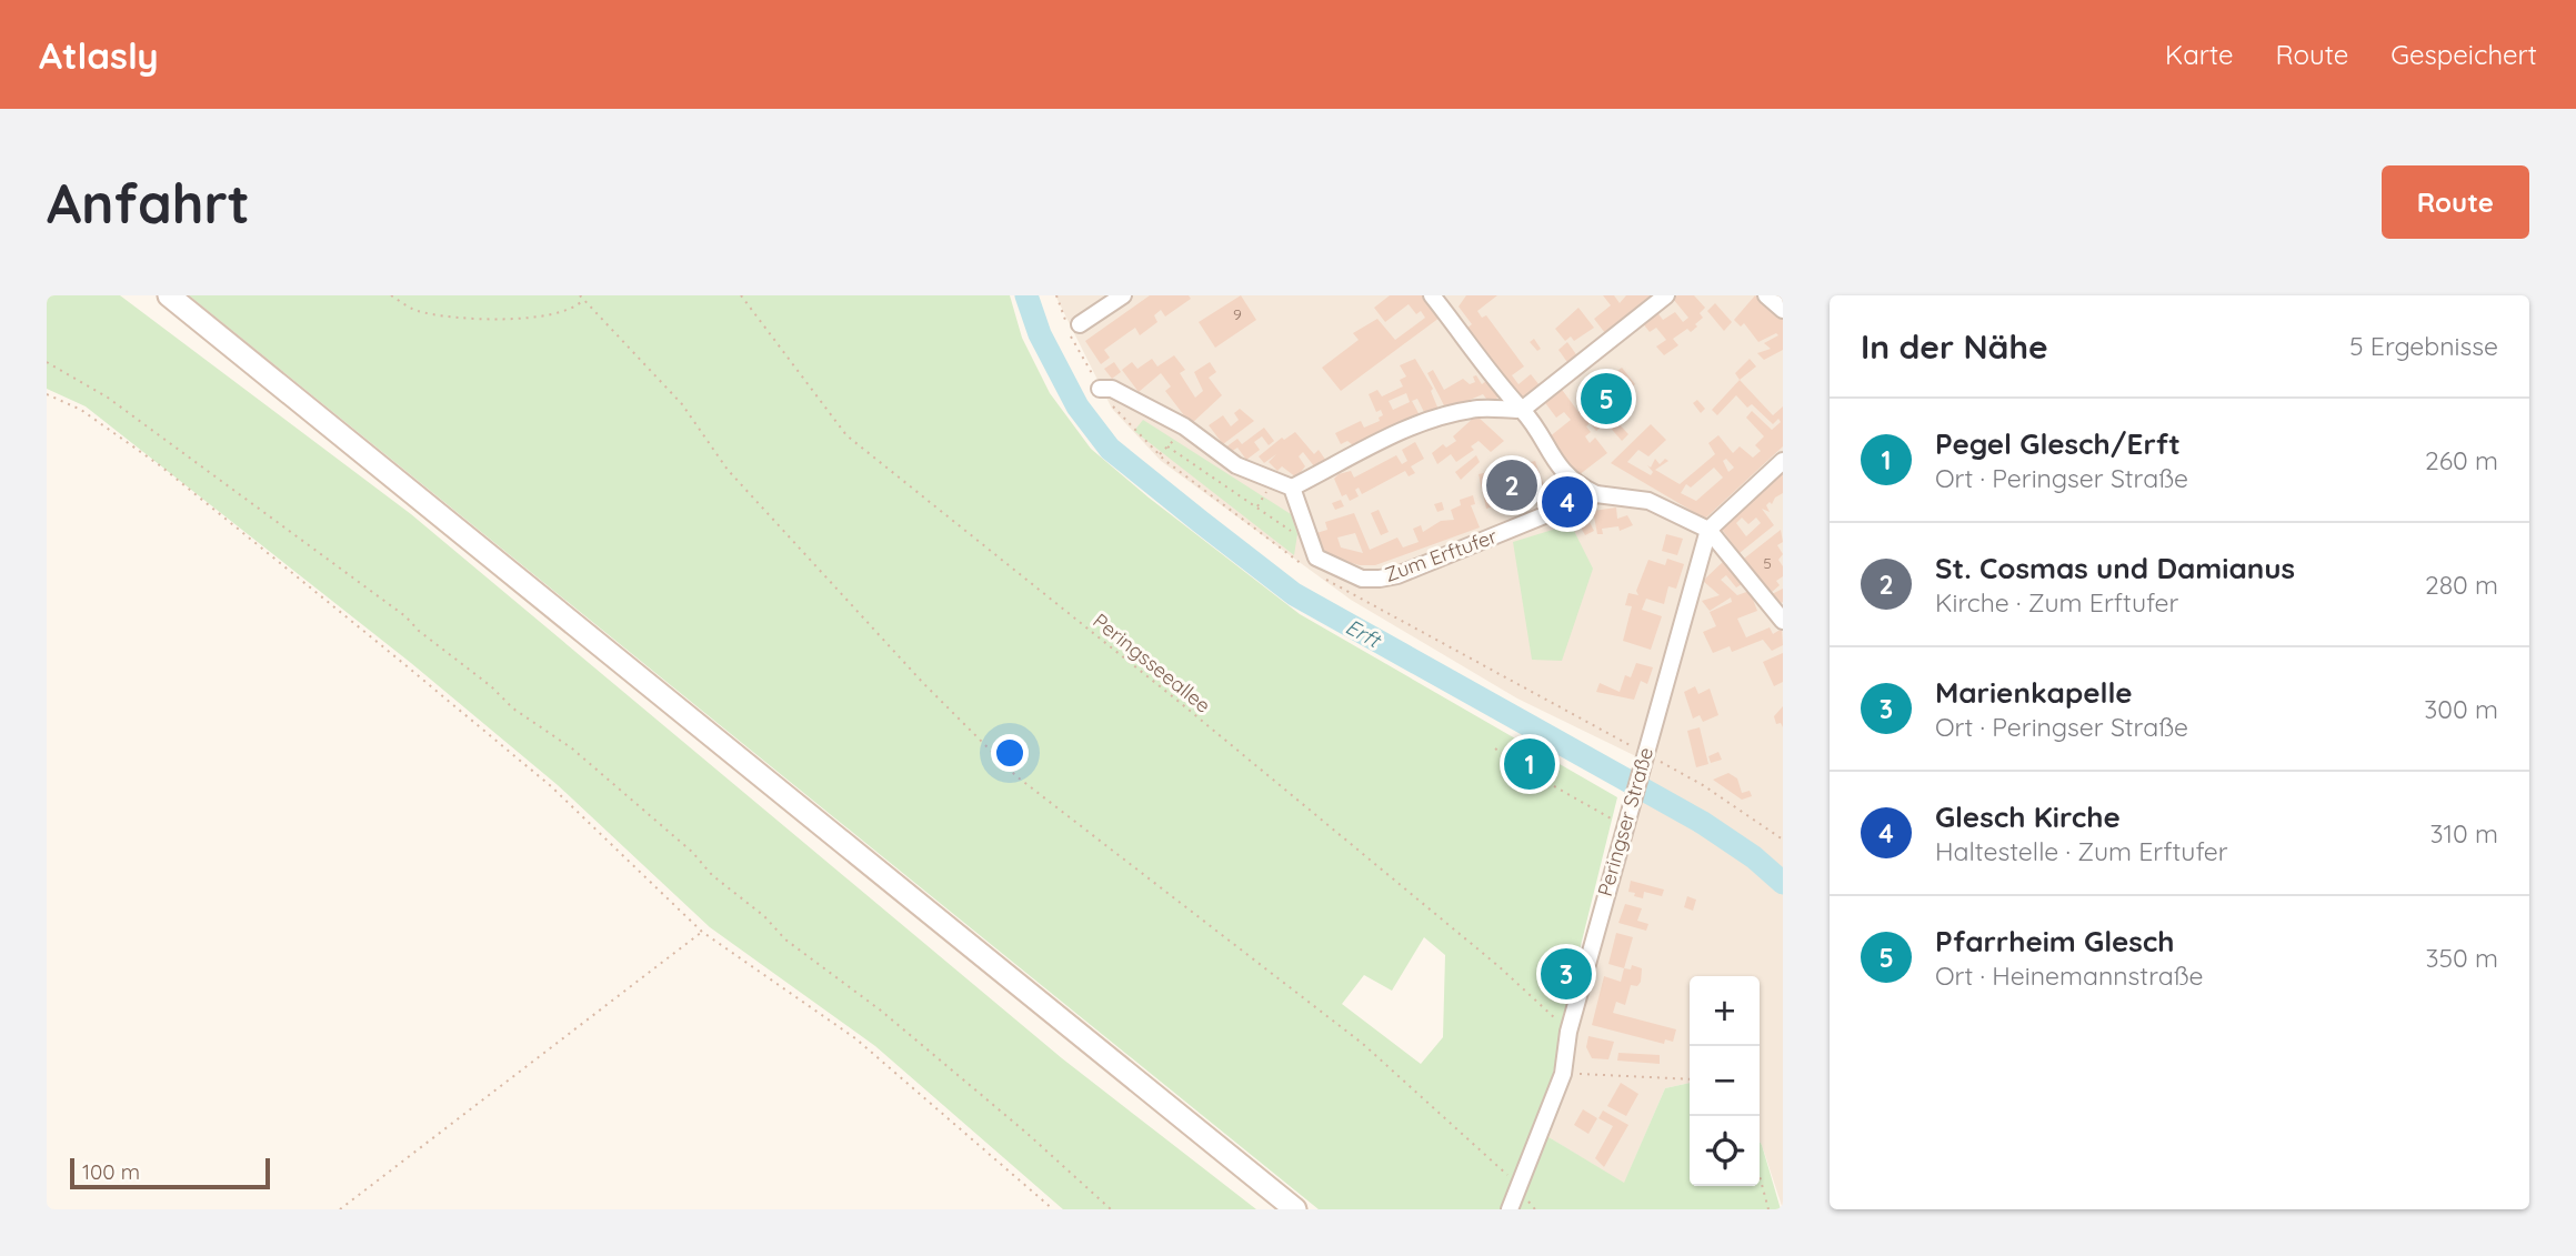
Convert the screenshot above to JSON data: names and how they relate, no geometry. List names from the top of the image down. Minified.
{"streets":{"street":["Zum Erftufer","Peringser Straße"],"path":["Peringsseeallee"]},"crossings":[["Zum Erftufer","Peringser Straße"],["Peringsseeallee","Peringser Straße"]],"water":["Erft"],"house_numbers":["9","5"],"scale_bar":"100 m","page":{"header":"Atlasly","nav":["Karte","Route","Gespeichert"],"buttons":"Route","title":"Anfahrt","heading":["In der Nähe","5 Ergebnisse"],"pins":["5","2","4","1","3"],"list":[{"mark":"1","name":"Pegel Glesch/Erft","note":"Ort · Peringser Straße","value":"260 m"},{"mark":"2","name":"St. Cosmas und Damianus","note":"Kirche · Zum Erftufer","value":"280 m"},{"mark":"3","name":"Marienkapelle","note":"Ort · Peringser Straße","value":"300 m"},{"mark":"4","name":"Glesch Kirche","note":"Haltestelle · Zum Erftufer","value":"310 m"},{"mark":"5","name":"Pfarrheim Glesch","note":"Ort · Heinemannstraße","value":"350 m"}],"map_buttons":["+","−"],"scale":"100 m"}}
